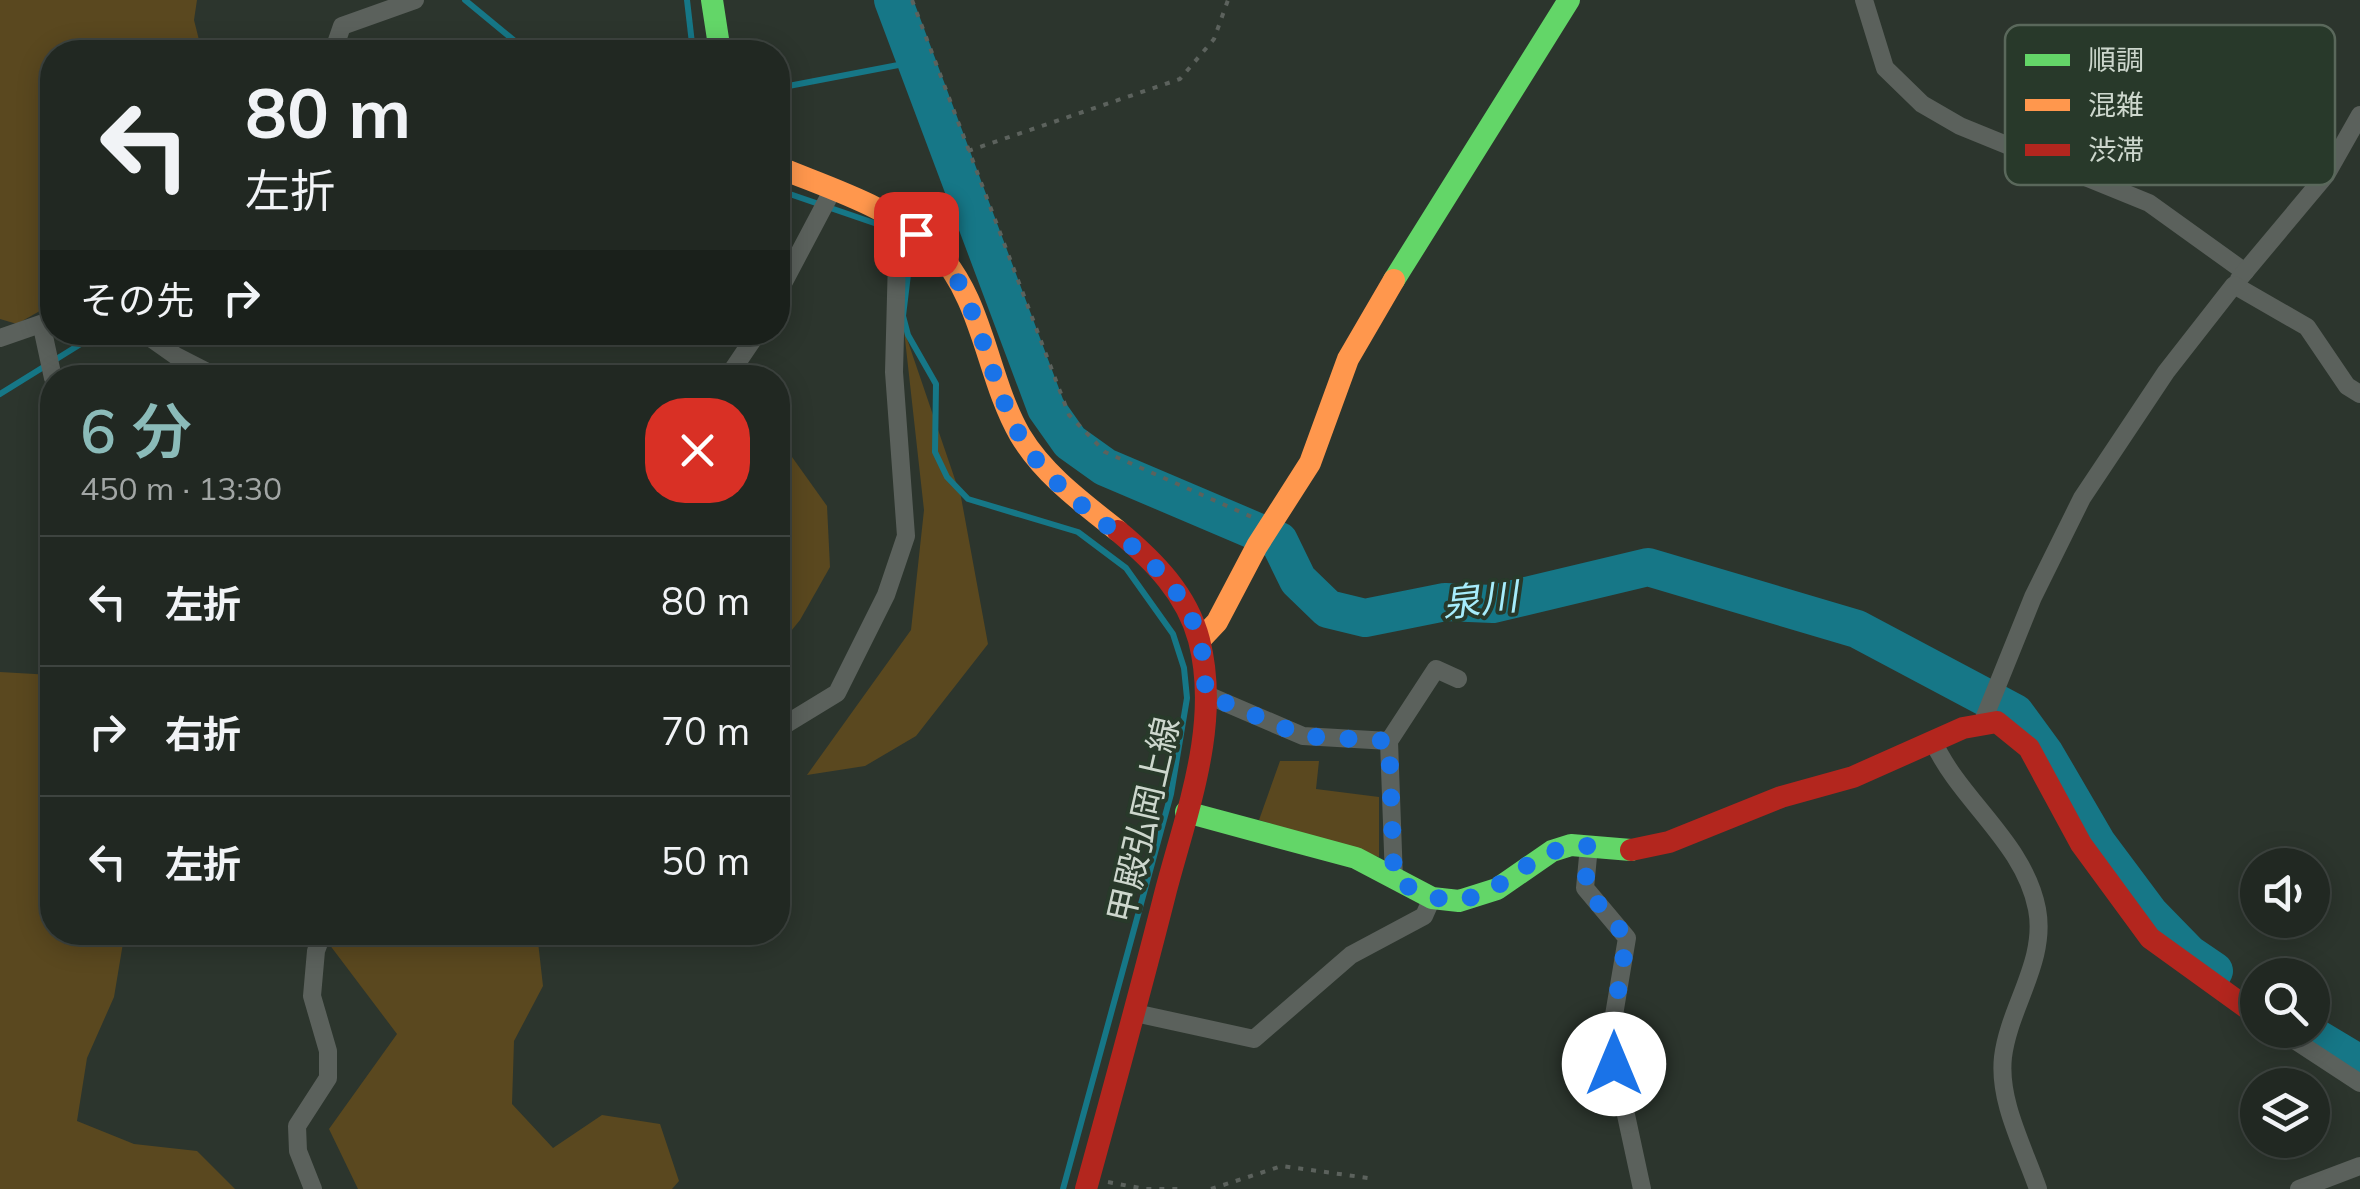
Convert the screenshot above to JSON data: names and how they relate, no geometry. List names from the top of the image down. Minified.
{"streets":{"street":["甲殿弘岡上線"]},"water":["泉川"],"legend":["順調","混雑","渋滞"],"page":{"turn":["80 m","左折"],"then":"その先","heading":["6 分","450 m · 13:30"],"list":[{"name":"左折","value":"80 m"},{"name":"右折","value":"70 m"},{"name":"左折","value":"50 m"}]}}
